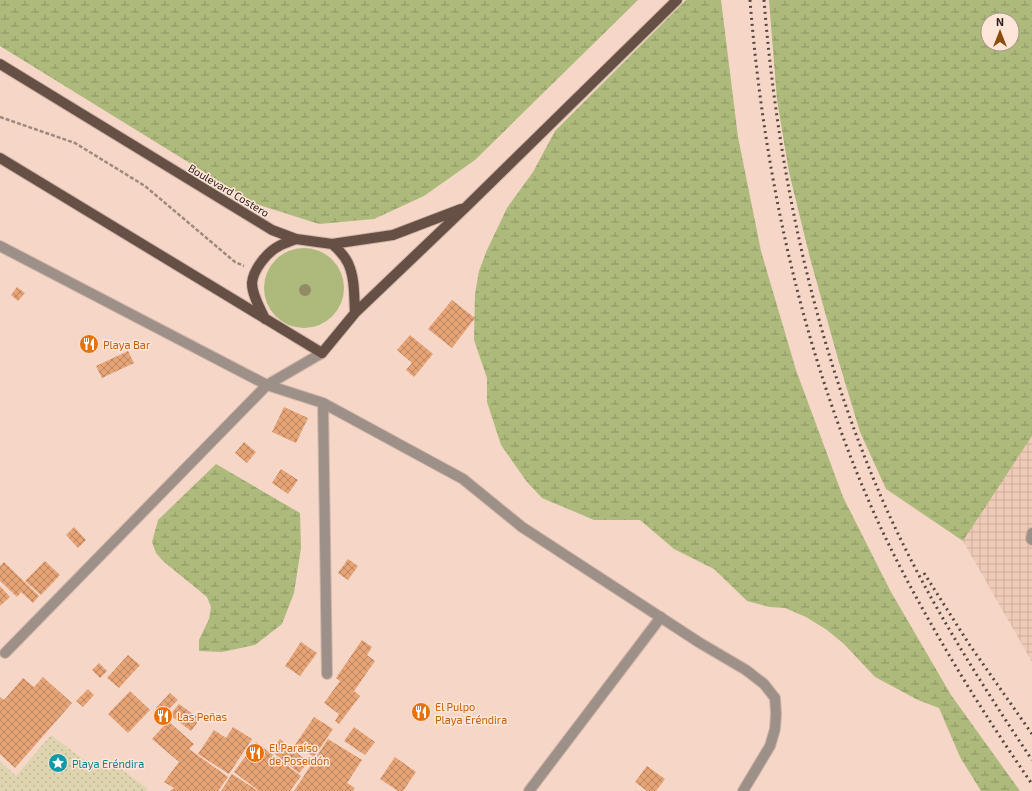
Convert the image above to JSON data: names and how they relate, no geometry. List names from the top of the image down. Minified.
{"streets":{"main road":["Boulevard Costero"]},"places":{"restaurant":["Playa Bar","El Pulpo Playa Eréndira","Las Peñas","El Paraíso de Poseidón"],"place":["Playa Eréndira"]},"north":"top"}
